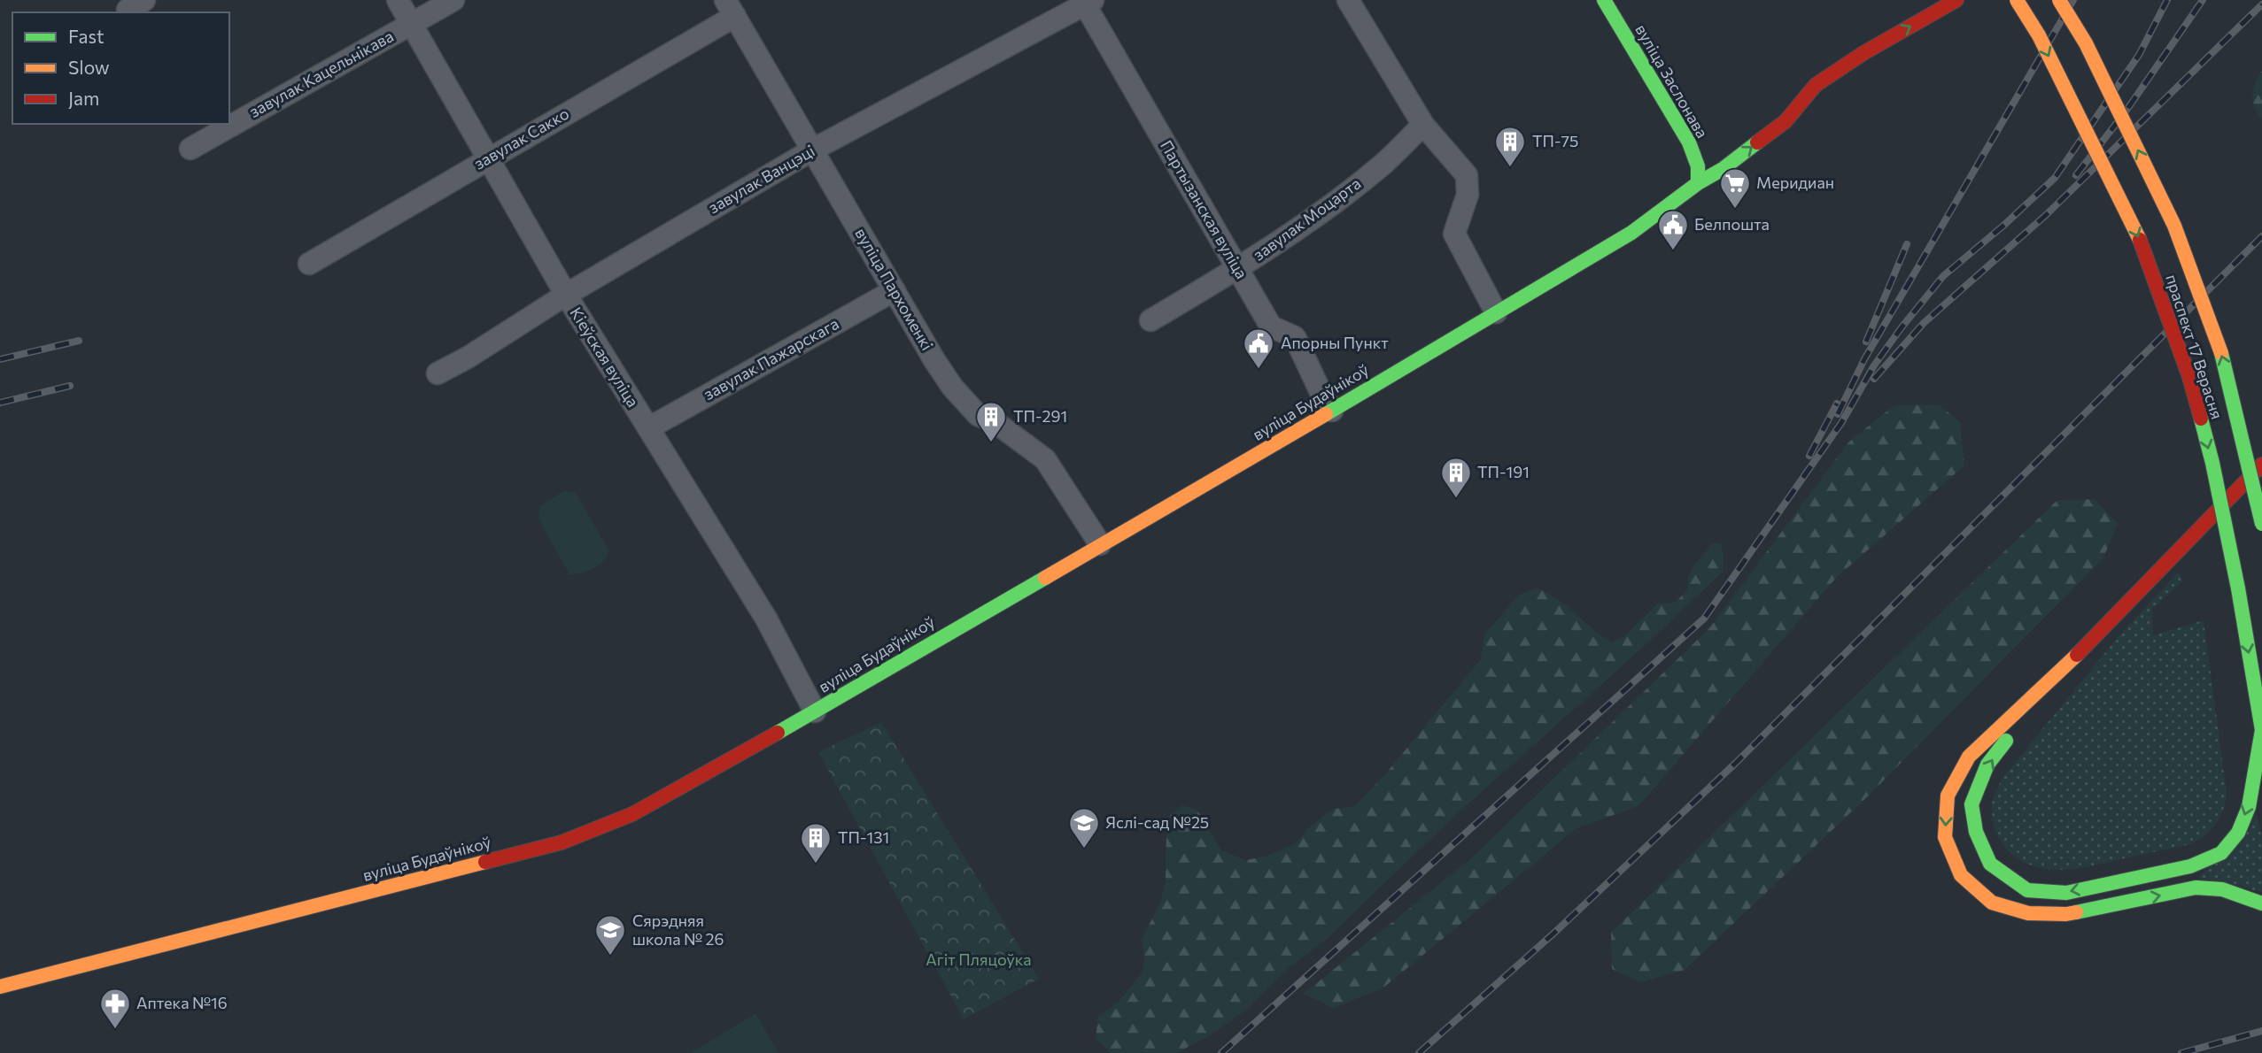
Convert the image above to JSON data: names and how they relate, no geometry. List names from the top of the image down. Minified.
{"streets":{"main road":["вуліца Заслонава","праспект 17 Верасня","вуліца Будаўнікоў"],"street":["завулак Кацельнікава","завулак Сакко","завулак Ванцэці","Партызанская вуліца","завулак Моцарта","вуліца Пархоменкі","Кіеўская вуліца","завулак Пажарскага"]},"crossings":[["завулак Кацельнікава","Кіеўская вуліца"],["вуліца Заслонава","вуліца Будаўнікоў"],["завулак Сакко","вуліца Пархоменкі"],["завулак Сакко","Кіеўская вуліца"],["завулак Ванцэці","Партызанская вуліца"],["завулак Ванцэці","вуліца Пархоменкі"],["завулак Ванцэці","Кіеўская вуліца"],["Партызанская вуліца","завулак Моцарта"],["Партызанская вуліца","вуліца Будаўнікоў"],["вуліца Пархоменкі","завулак Пажарскага"],["вуліца Пархоменкі","вуліца Будаўнікоў"],["Кіеўская вуліца","завулак Пажарскага"],["Кіеўская вуліца","вуліца Будаўнікоў"]],"parks":["Агіт Пляцоўка"],"places":{"building":["ТП-75","ТП-291","ТП-191","ТП-131"],"supermarket":["Меридиан"],"public building":["Белпошта","Апорны Пункт"],"school or university":["Яслі-сад №25","Сярэдняя школа № 26"],"pharmacy":["Аптека №16"]},"legend":["Fast","Slow","Jam"]}
